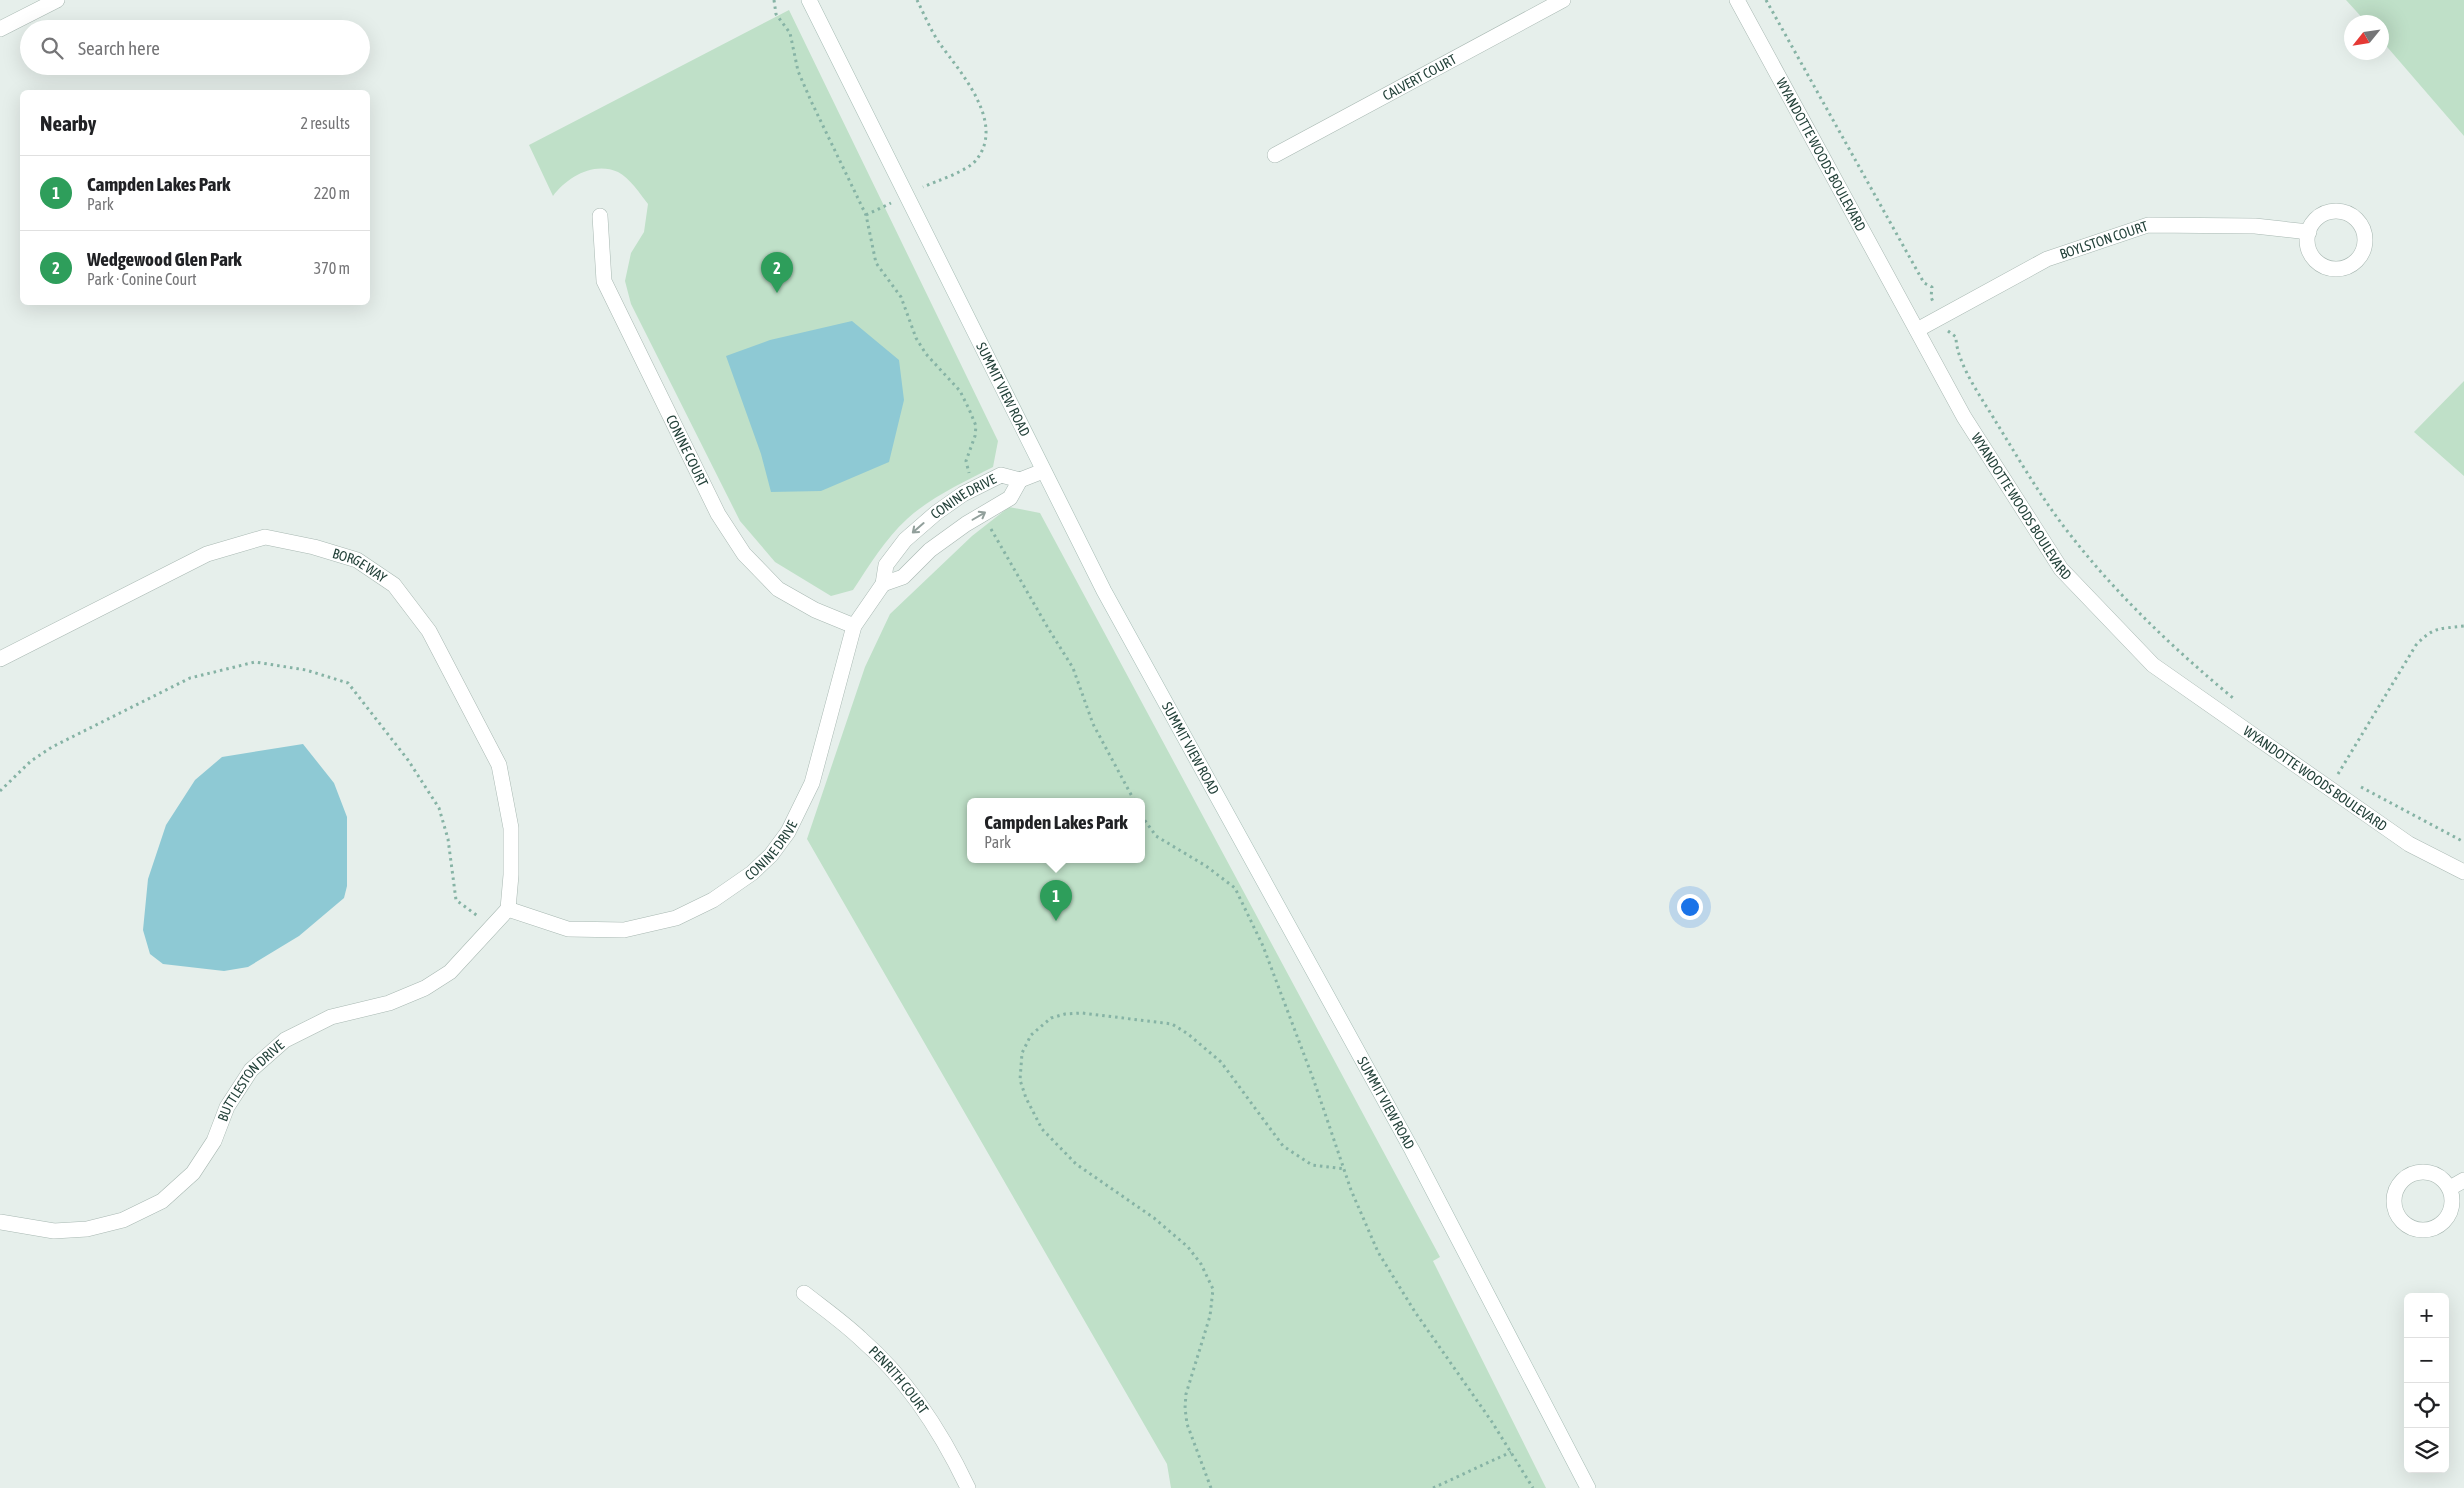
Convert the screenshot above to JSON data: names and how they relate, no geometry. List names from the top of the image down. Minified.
{"streets":{"street":["CALVERT COURT","WYANDOTTE WOODS BOULEVARD","BOYLSTON COURT","SUMMIT VIEW ROAD","CONINE COURT","CONINE DRIVE","BORGE WAY","BUTTLESTON DRIVE","PENRITH COURT"]},"crossings":[["WYANDOTTE WOODS BOULEVARD","BOYLSTON COURT"],["CONINE COURT","CONINE DRIVE"],["CONINE DRIVE","BORGE WAY"],["CONINE DRIVE","BUTTLESTON DRIVE"],["BORGE WAY","BUTTLESTON DRIVE"]],"north":"bottom left","page":{"search":"Search here","heading":["Nearby","2 results"],"list":[{"mark":"1","name":"Campden Lakes Park","note":"Park","value":"220 m"},{"mark":"2","name":"Wedgewood Glen Park","note":"Park · Conine Court","value":"370 m"}],"pins":["2","1"],"popup":["Campden Lakes Park","Park"],"map_buttons":["+","−"]}}
